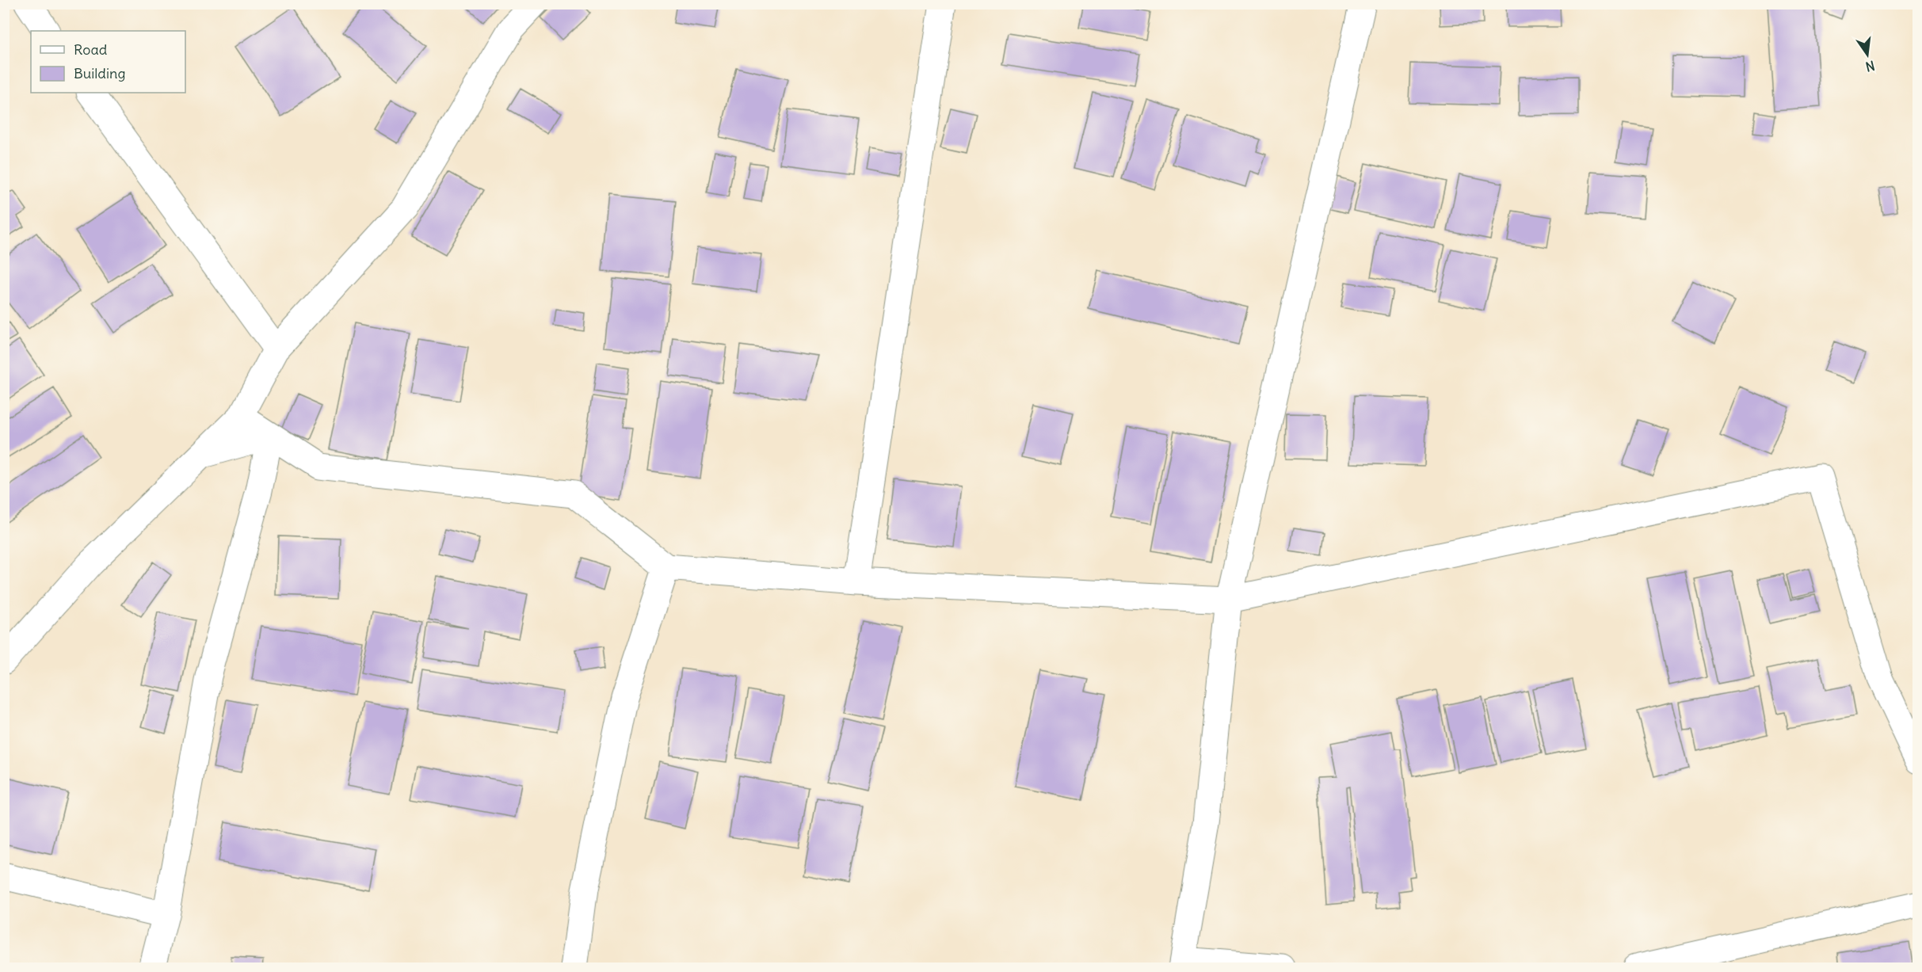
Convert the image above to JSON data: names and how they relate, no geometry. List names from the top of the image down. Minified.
{"legend":["Road","Building"],"north":"bottom"}
